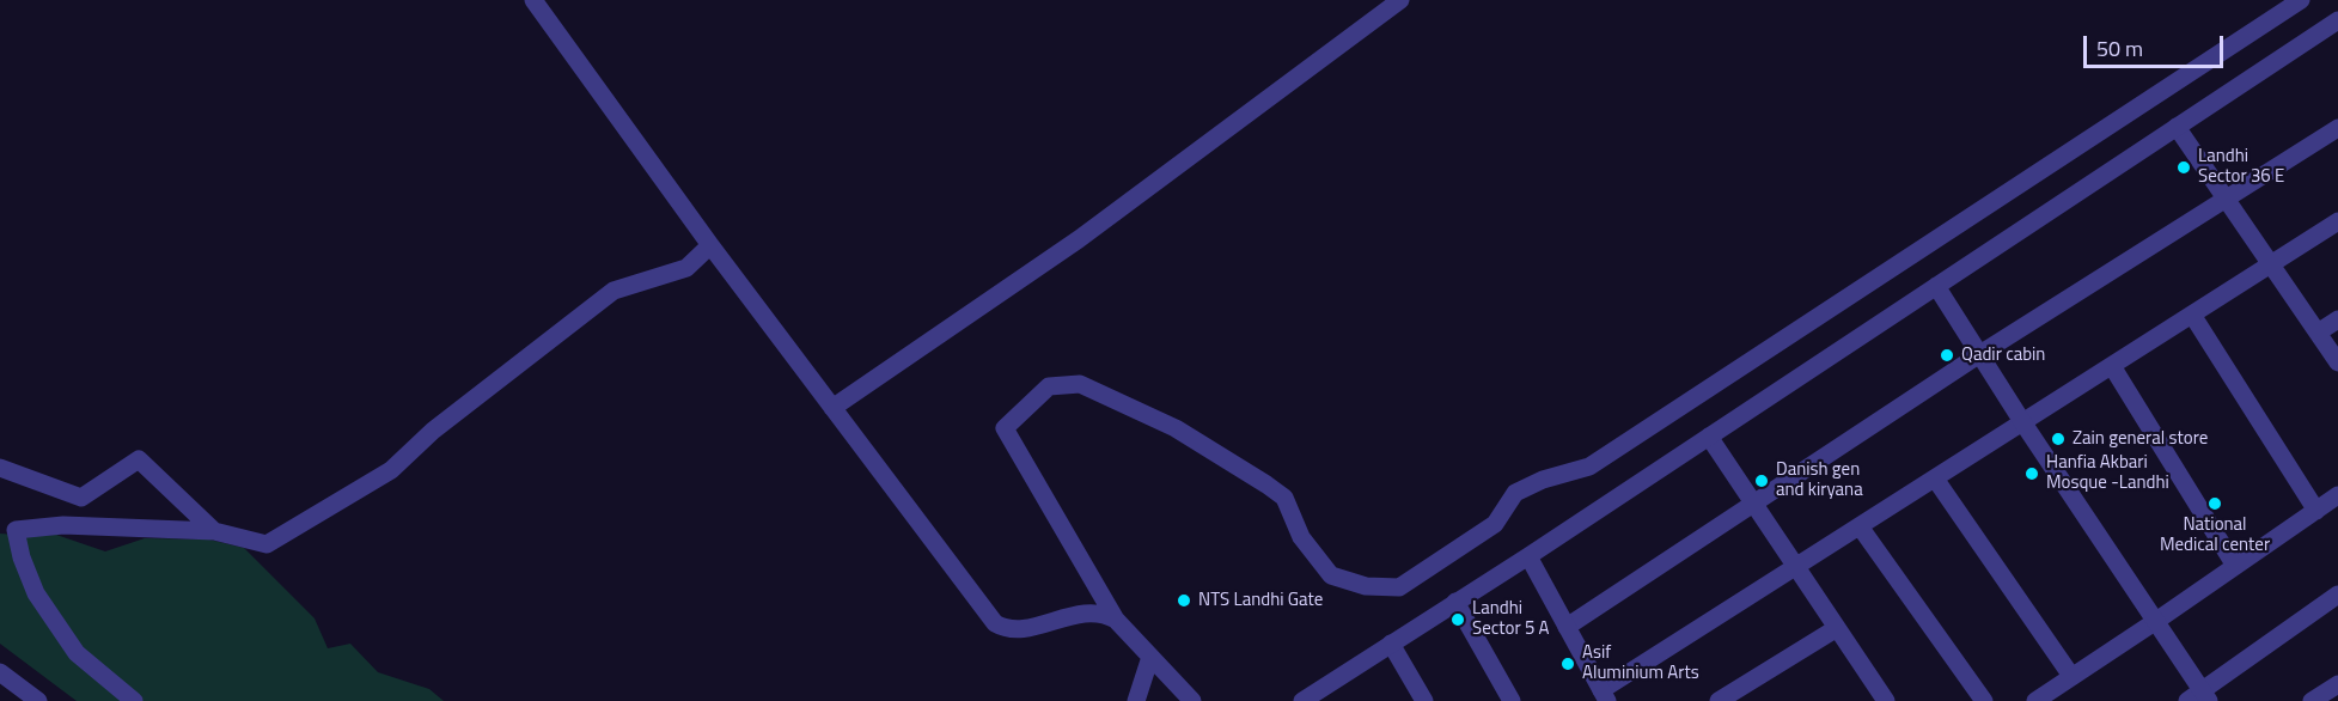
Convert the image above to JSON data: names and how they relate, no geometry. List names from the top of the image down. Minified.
{"places":["Landhi Sector 36 E","Qadir cabin","Zain general store","Hanfia Akbari Mosque -Landhi","Danish gen and kiryana","National Medical center","NTS Landhi Gate","Landhi Sector 5 A","Asif Aluminium Arts"],"scale_bar":"50 m"}
